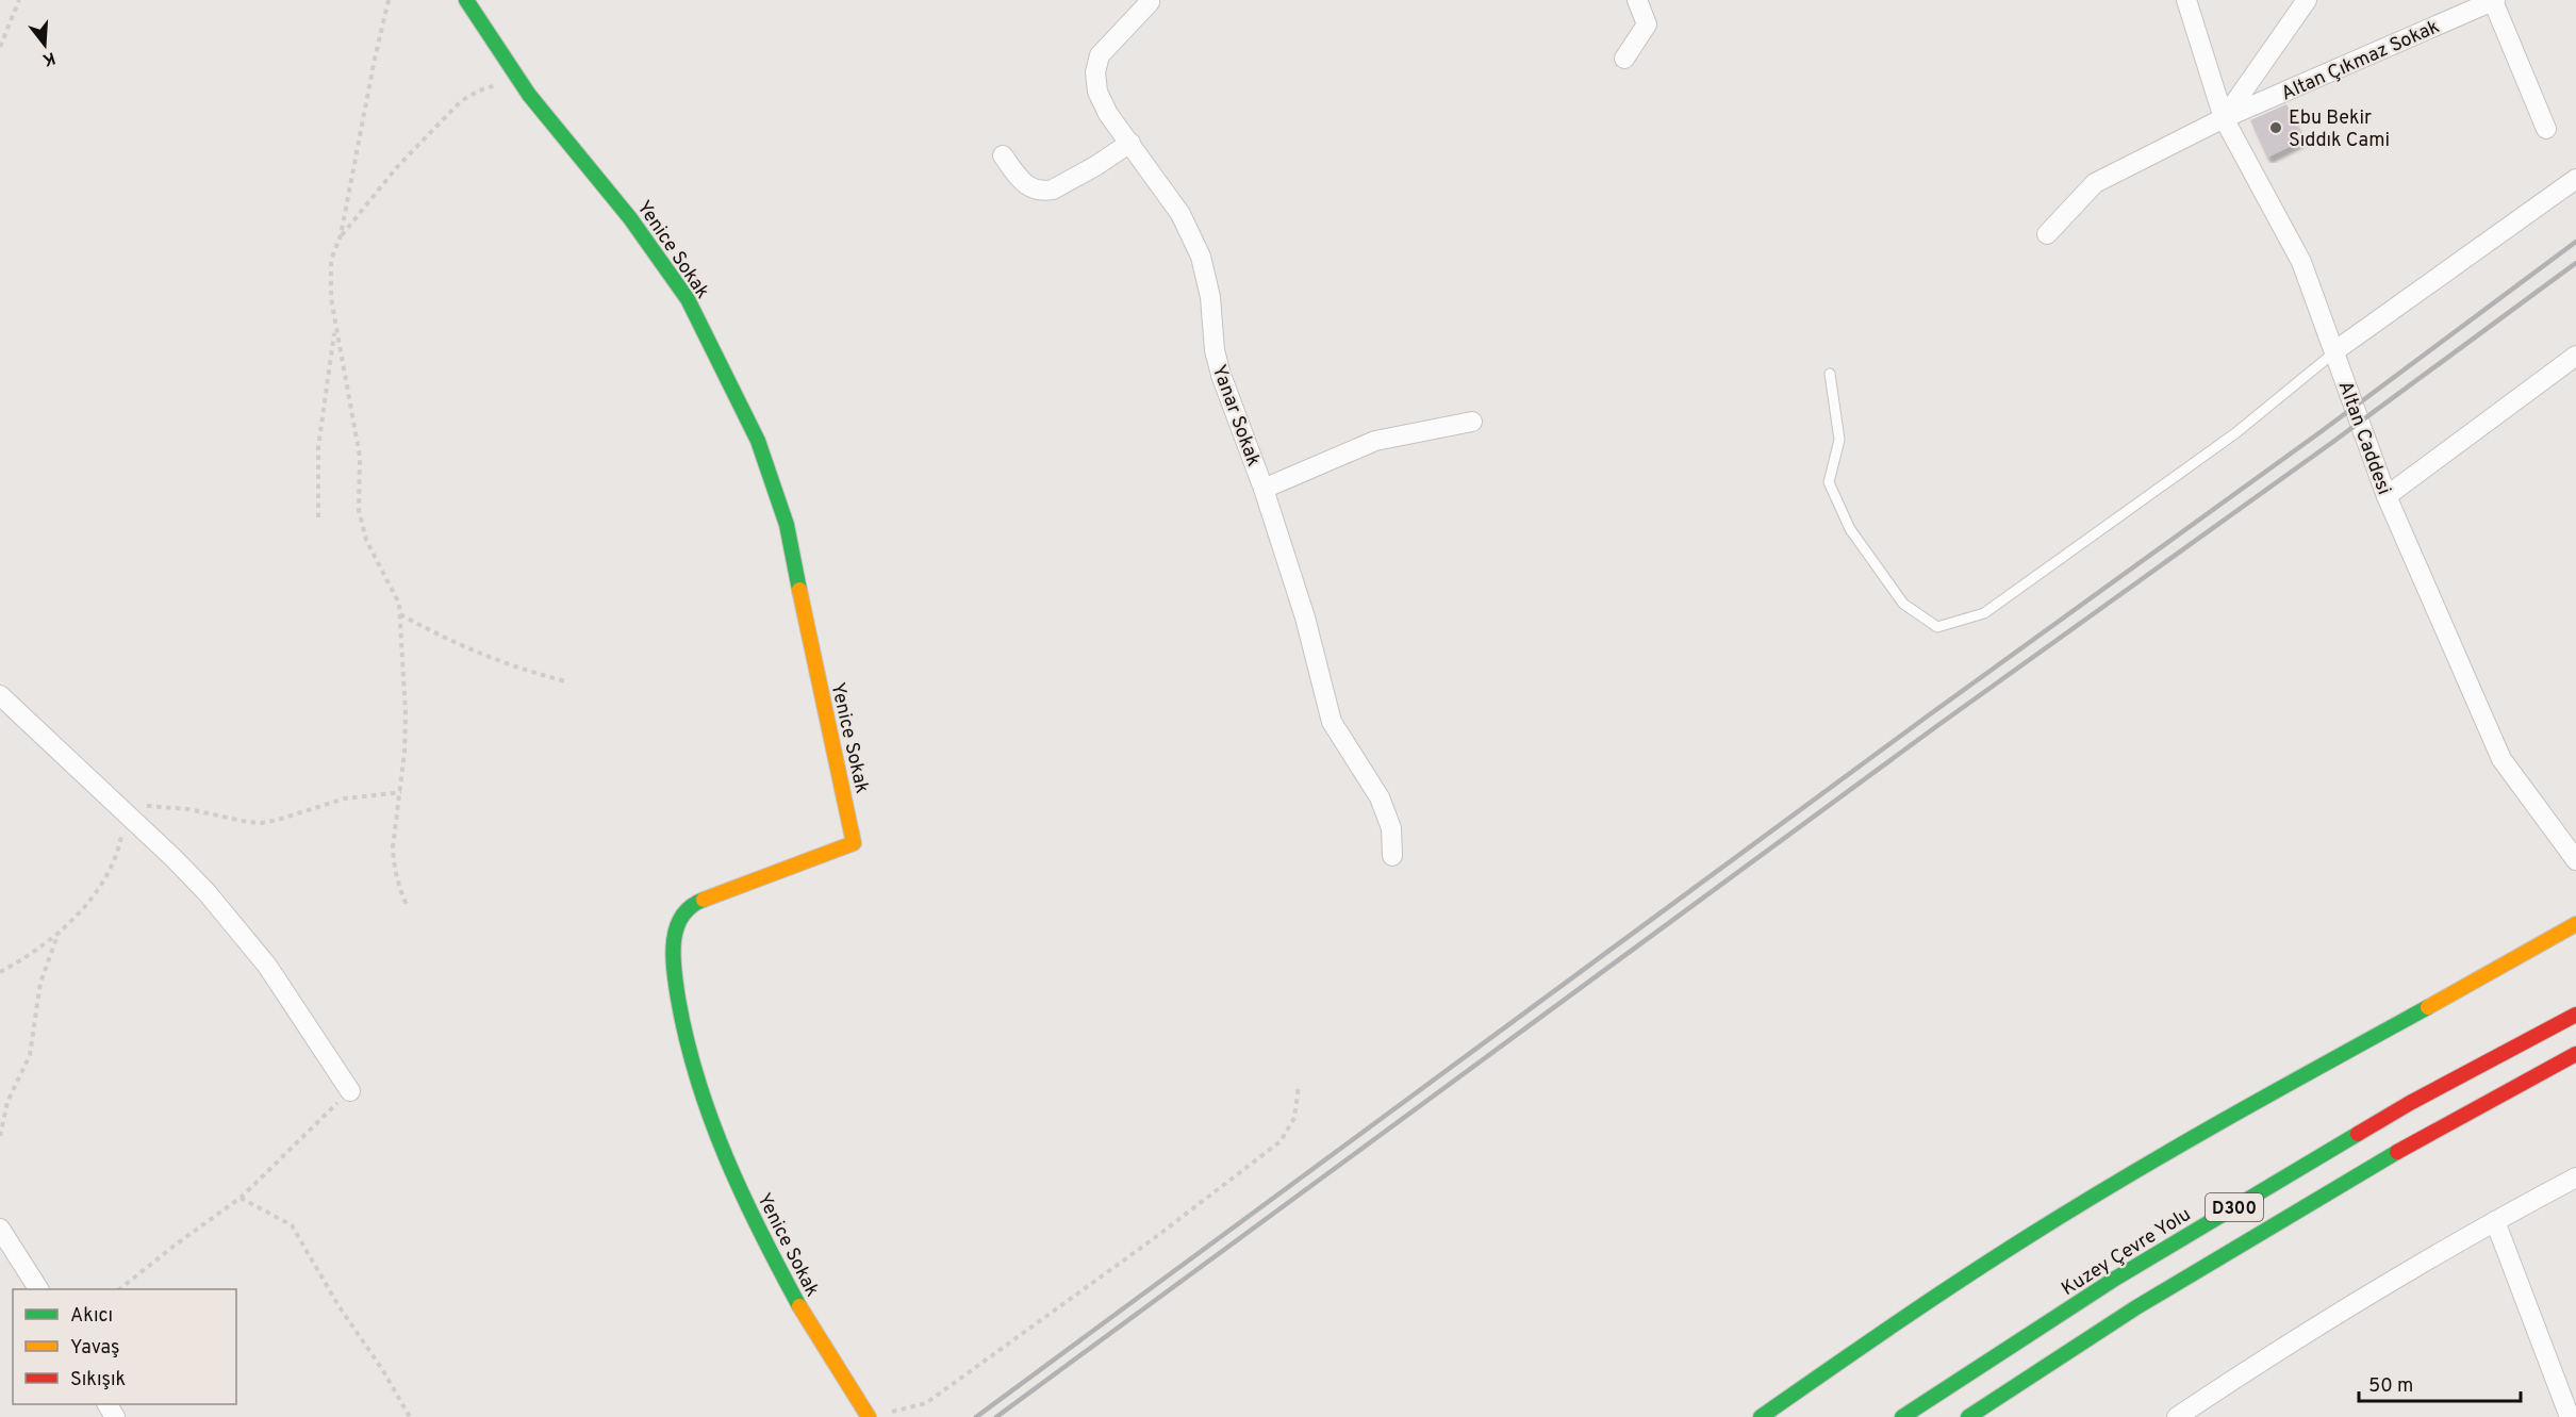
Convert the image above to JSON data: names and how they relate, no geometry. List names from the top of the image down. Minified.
{"streets":{"main road":["Yenice Sokak","D300","Kuzey Çevre Yolu"],"street":["Altan Çıkmaz Sokak","Yanar Sokak","Altan Caddesi"]},"crossings":[["Altan Çıkmaz Sokak","Altan Caddesi"]],"places":["Ebu Bekir Sıddık Cami"],"legend":["Akıcı","Yavaş","Sıkışık"],"scale_bar":"50 m","north":"bottom"}
